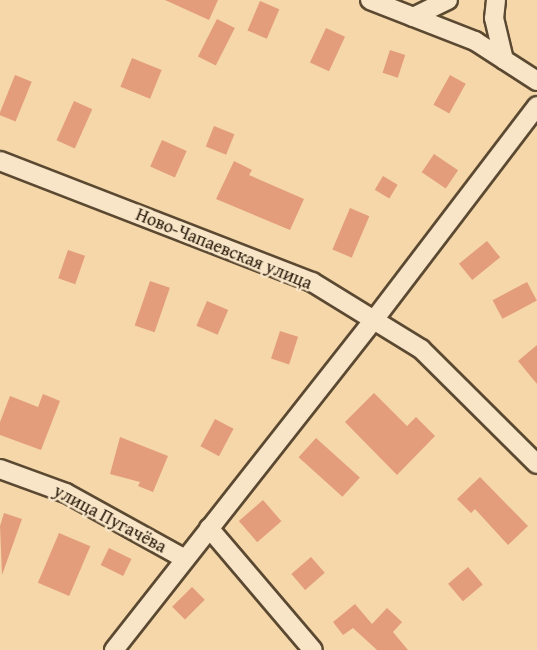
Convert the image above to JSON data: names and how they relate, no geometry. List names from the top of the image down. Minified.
{"streets":{"street":["Ново-Чапаевская улица","улица Пугачёва"]}}
